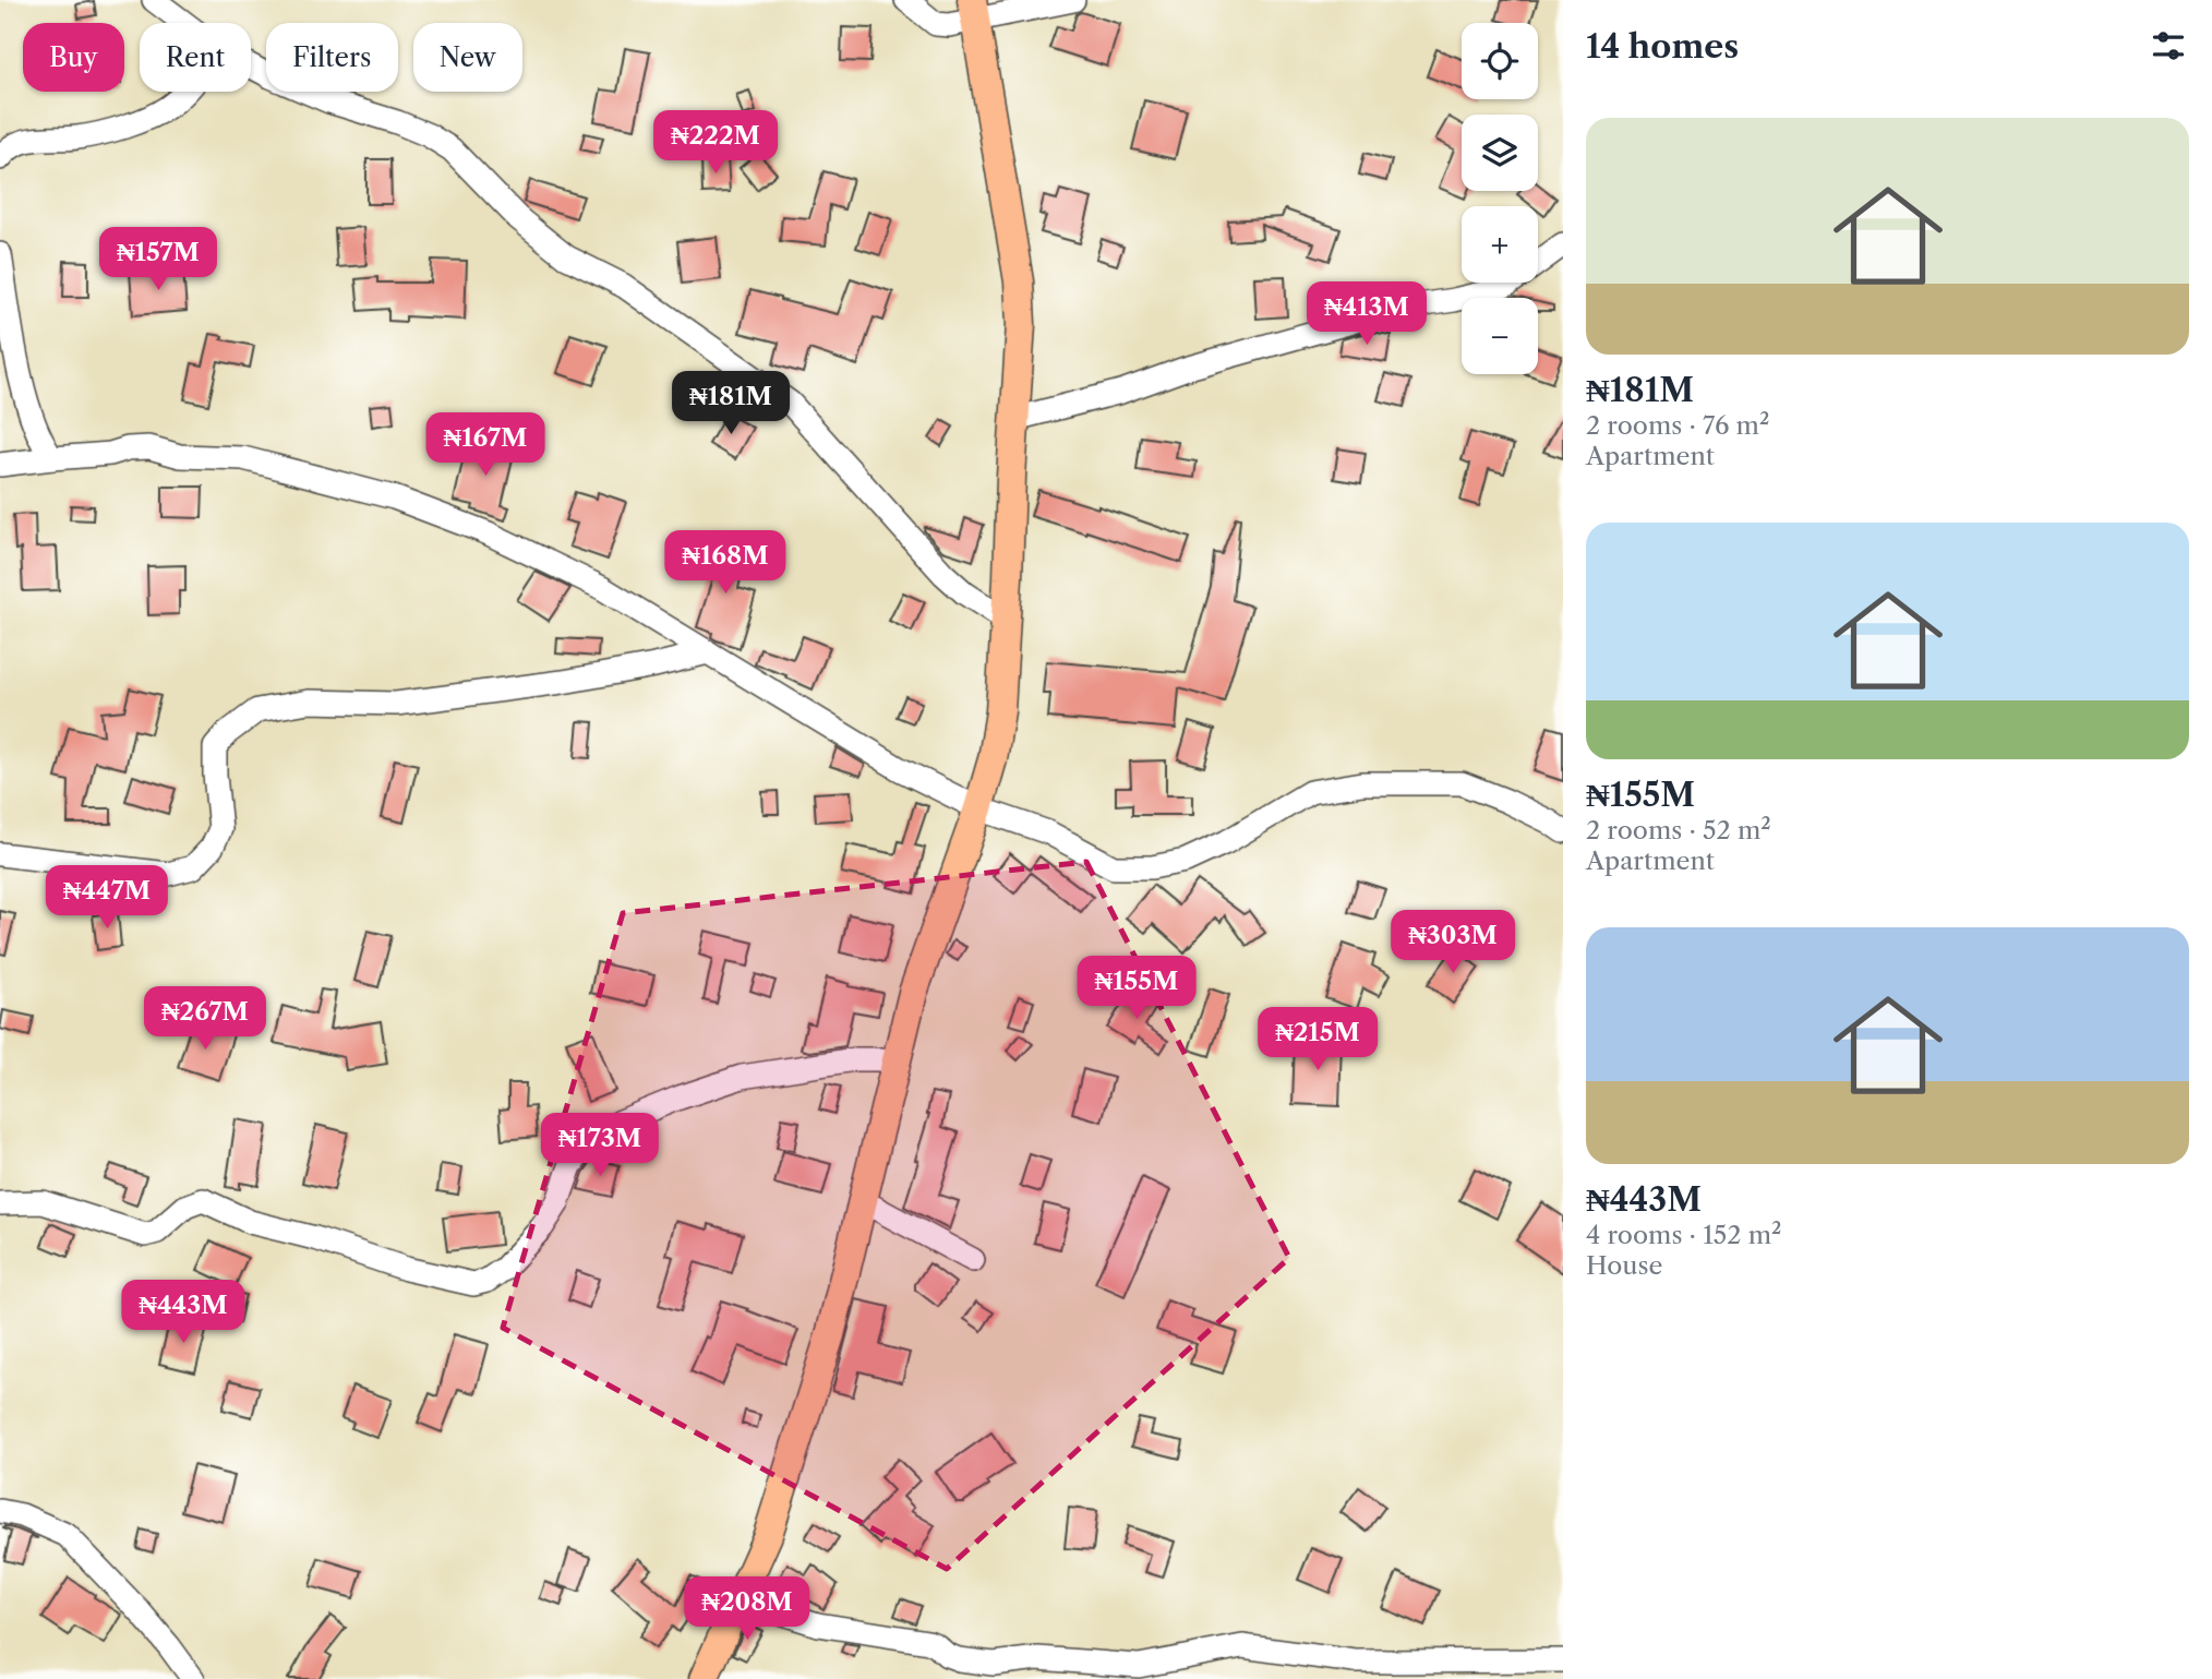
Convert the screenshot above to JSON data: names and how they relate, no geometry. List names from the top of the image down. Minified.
{"page":{"heading":"14 homes","map_buttons":["+","−"],"chip":["Buy","Rent","Filters","New"],"list":[{"name":"₦181M","note":"2 rooms · 76 m² · Apartment"},{"name":"₦155M","note":"2 rooms · 52 m² · Apartment"},{"name":"₦443M","note":"4 rooms · 152 m² · House"}],"price":["₦222M","₦157M","₦413M","₦181M","₦167M","₦168M","₦447M","₦303M","₦155M","₦267M","₦215M","₦173M","₦443M","₦208M"]}}
